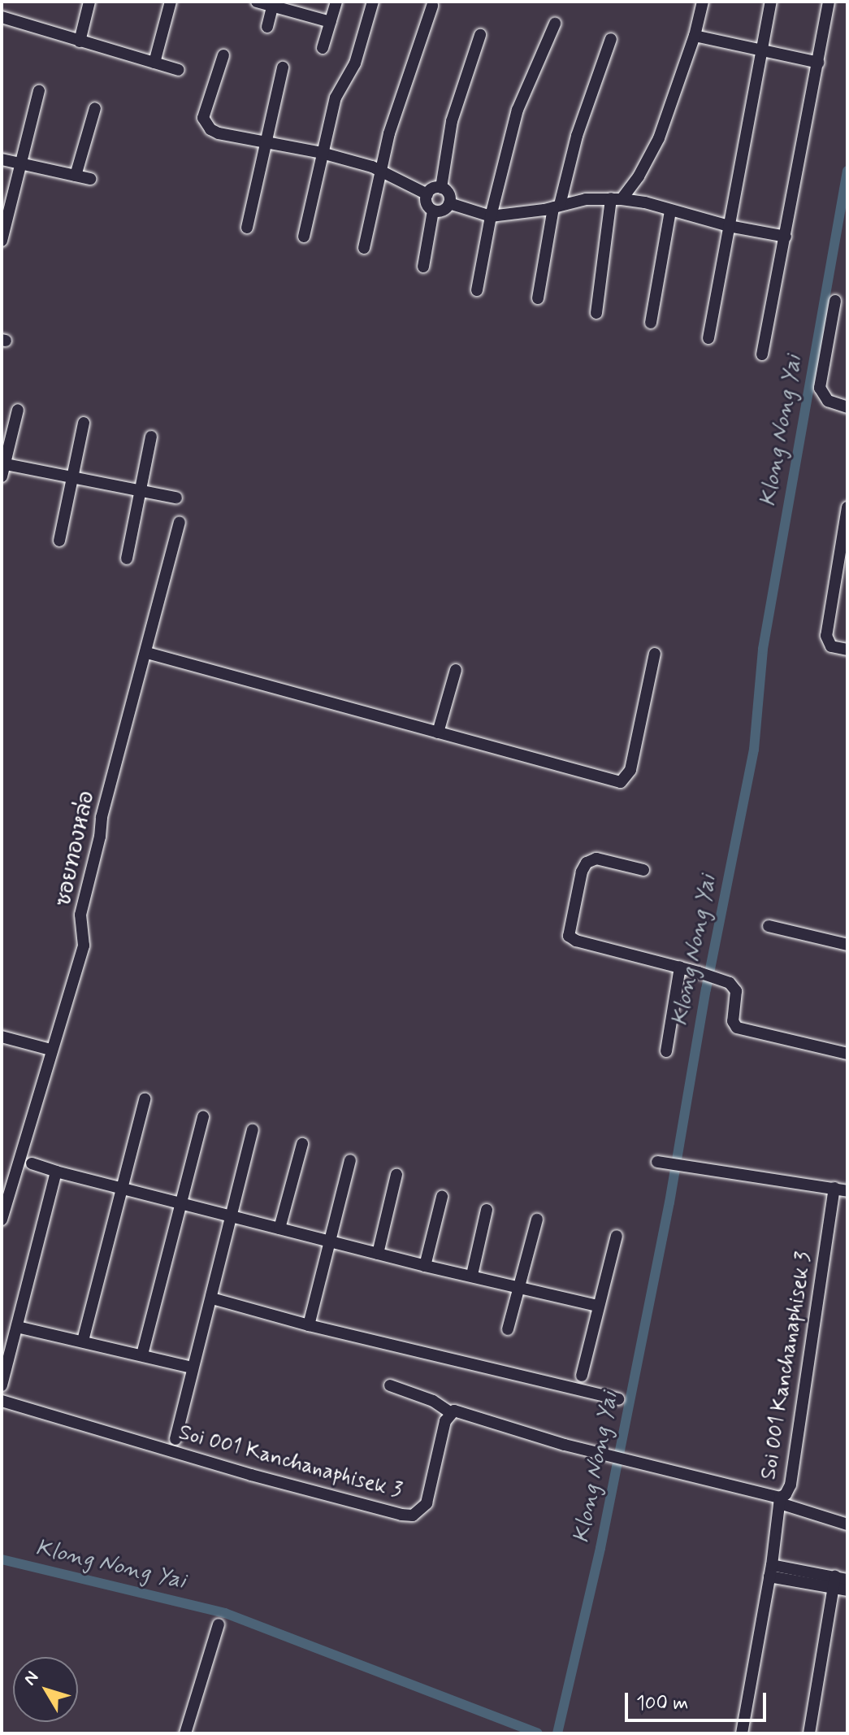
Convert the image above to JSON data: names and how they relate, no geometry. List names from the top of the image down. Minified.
{"streets":{"street":["ซอยทองหล่อ","Soi 001 Kanchanaphisek 3"]},"water":["Klong Nong Yai"],"scale_bar":"100 m","north":"top left"}
